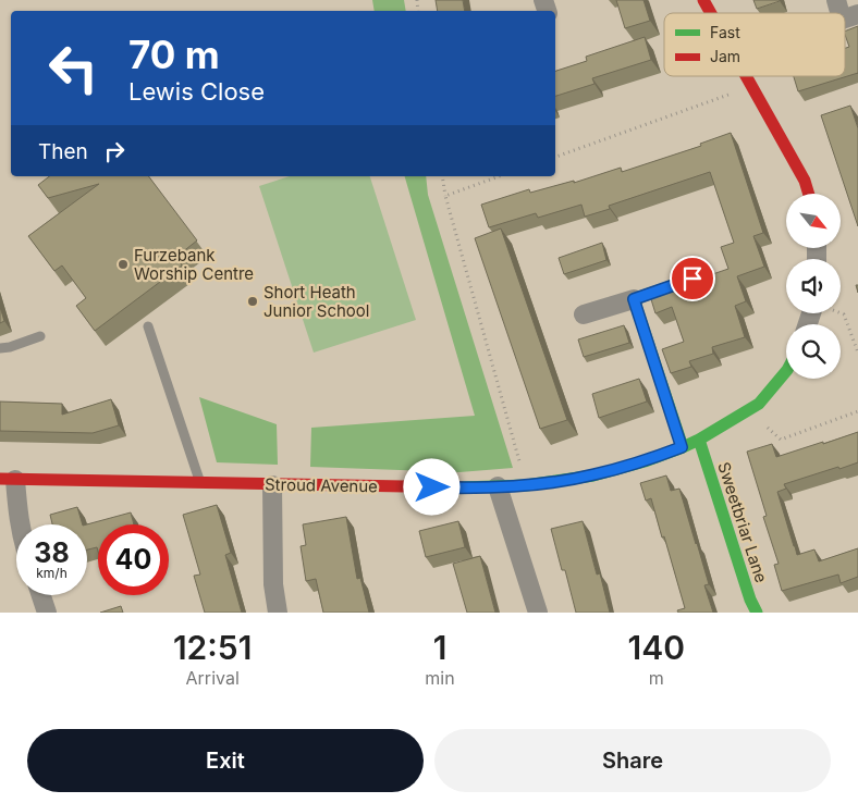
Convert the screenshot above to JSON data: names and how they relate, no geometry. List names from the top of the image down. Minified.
{"streets":{"street":["Stroud Avenue","Sweetbriar Lane"]},"crossings":[["Stroud Avenue","Sweetbriar Lane"]],"places":["Furzebank Worship Centre","Short Heath Junior School"],"legend":["Fast","Jam"],"north":"bottom right","page":{"turn":["70 m","Lewis Close"],"then":"Then","speed":"38 km/h","limit":"40","eta":["12:51","Arrival","1","min","140","m"],"buttons":["Exit","Share"]}}
